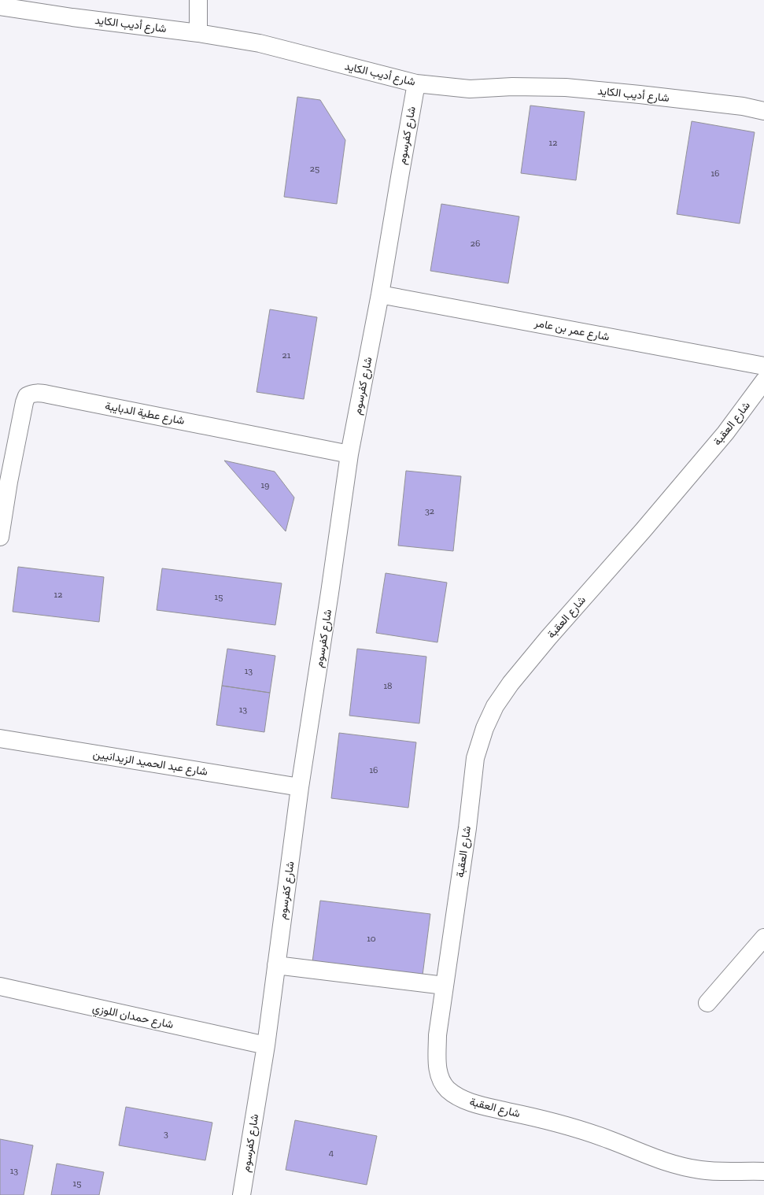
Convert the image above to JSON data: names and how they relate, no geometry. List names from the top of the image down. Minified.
{"streets":{"street":["شارع أديب الكايد","شارع كفرسوم","شارع عمر بن عامر","شارع عطية الدبايبة","شارع العقبة","شارع عبد الحميد الزيدانيين","شارع حمدان اللوزي"]},"crossings":[["شارع أديب الكايد","شارع كفرسوم"],["شارع كفرسوم","شارع عمر بن عامر"],["شارع كفرسوم","شارع عطية الدبايبة"],["شارع كفرسوم","شارع عبد الحميد الزيدانيين"],["شارع كفرسوم","شارع حمدان اللوزي"]],"house_numbers":["12","25","16","26","21","19","32","12","15","13","18","13","16","10","3","4","13","15"]}
